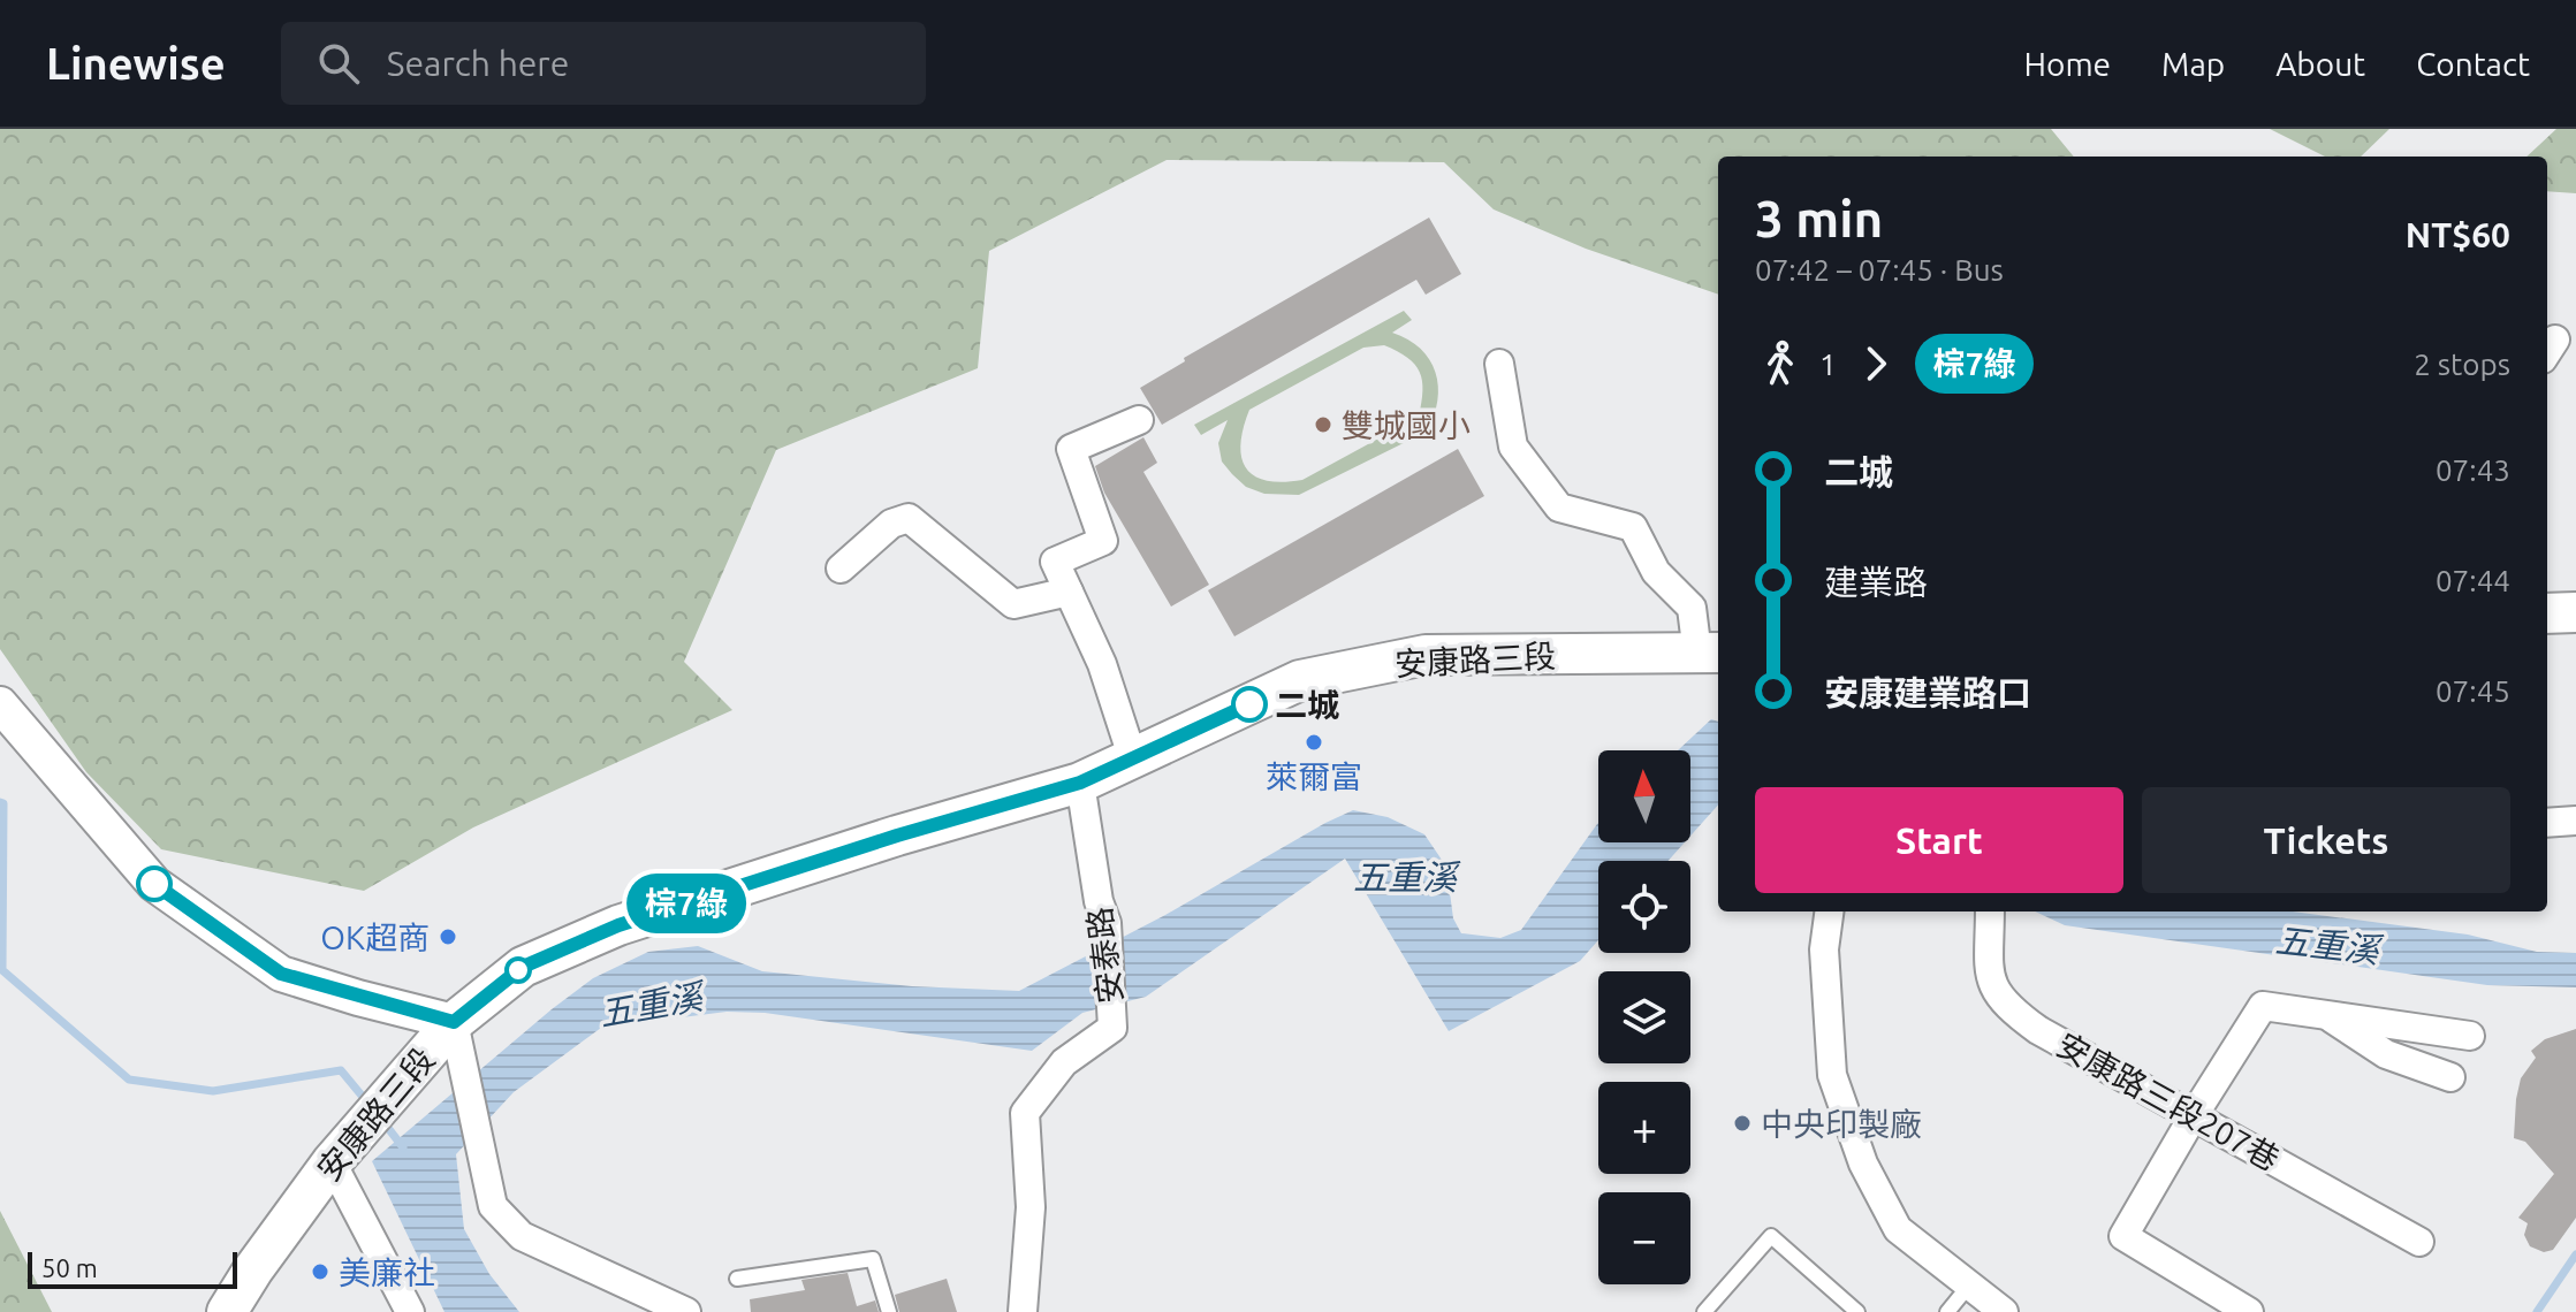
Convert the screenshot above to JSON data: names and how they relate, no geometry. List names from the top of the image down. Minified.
{"streets":{"main road":["安康路三段"],"street":["安泰路","安康路三段207巷"]},"crossings":[["安康路三段","安泰路"]],"water":["五重溪"],"places":["雙城國小","二城","萊爾富","OK超商","中央印製廠","美廉社"],"lines":["bus line 棕7綠"],"scale_bar":"50 m","north":"top","page":{"header":"Linewise","search":"Search here","nav":["Home","Map","About","Contact"],"on_map":"棕7綠","heading":["3 min","07:42 – 07:45 · Bus","NT$60"],"legs":["1","棕7綠","2 stops"],"list":[{"name":"二城","value":"07:43"},{"name":"建業路","value":"07:44"},{"name":"安康建業路口","value":"07:45"}],"map_buttons":["+","−"],"buttons":["Start","Tickets"],"scale":"50 m"}}
